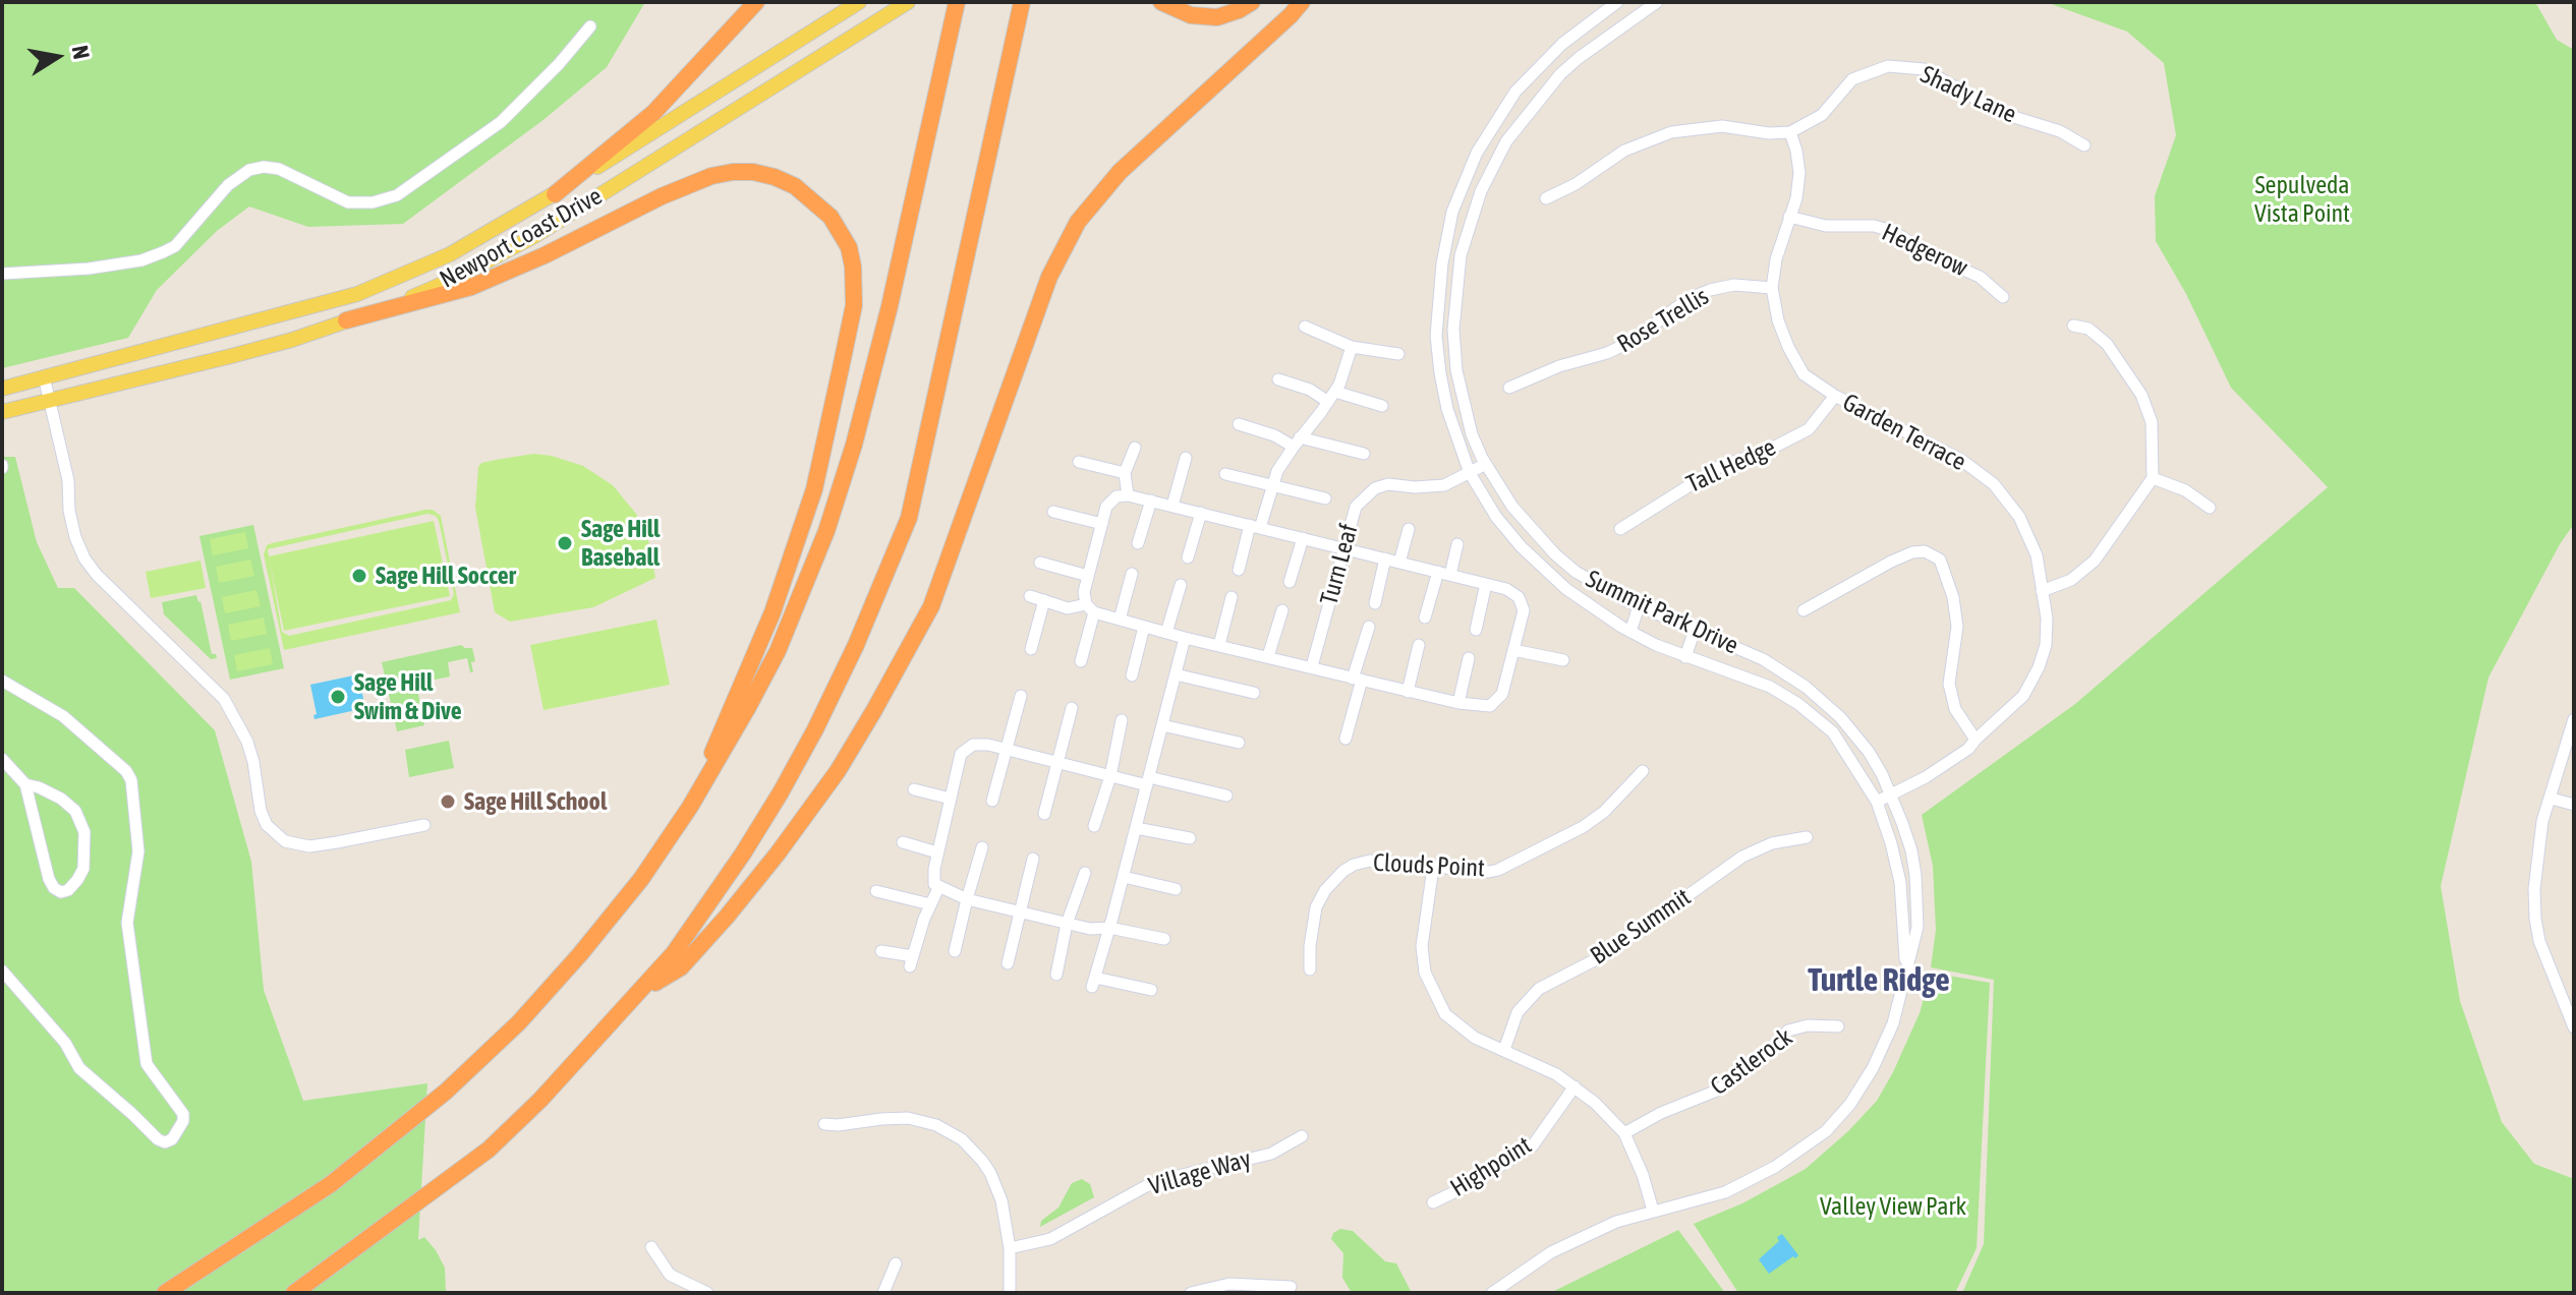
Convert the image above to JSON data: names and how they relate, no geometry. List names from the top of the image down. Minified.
{"streets":{"main road":["Newport Coast Drive"],"street":["Shady Lane","Hedgerow","Rose Trellis","Garden Terrace","Tall Hedge","Turn Leaf","Summit Park Drive","Clouds Point","Blue Summit","Castlerock","Highpoint","Village Way"]},"crossings":[["Shady Lane","Garden Terrace"],["Hedgerow","Garden Terrace"],["Rose Trellis","Garden Terrace"],["Garden Terrace","Tall Hedge"],["Garden Terrace","Summit Park Drive"],["Turn Leaf","Summit Park Drive"]],"districts":["Turtle Ridge"],"parks":["Sepulveda Vista Point","Valley View Park"],"places":["Sage Hill Baseball","Sage Hill Soccer","Sage Hill Swim & Dive","Sage Hill School"],"north":"right"}
